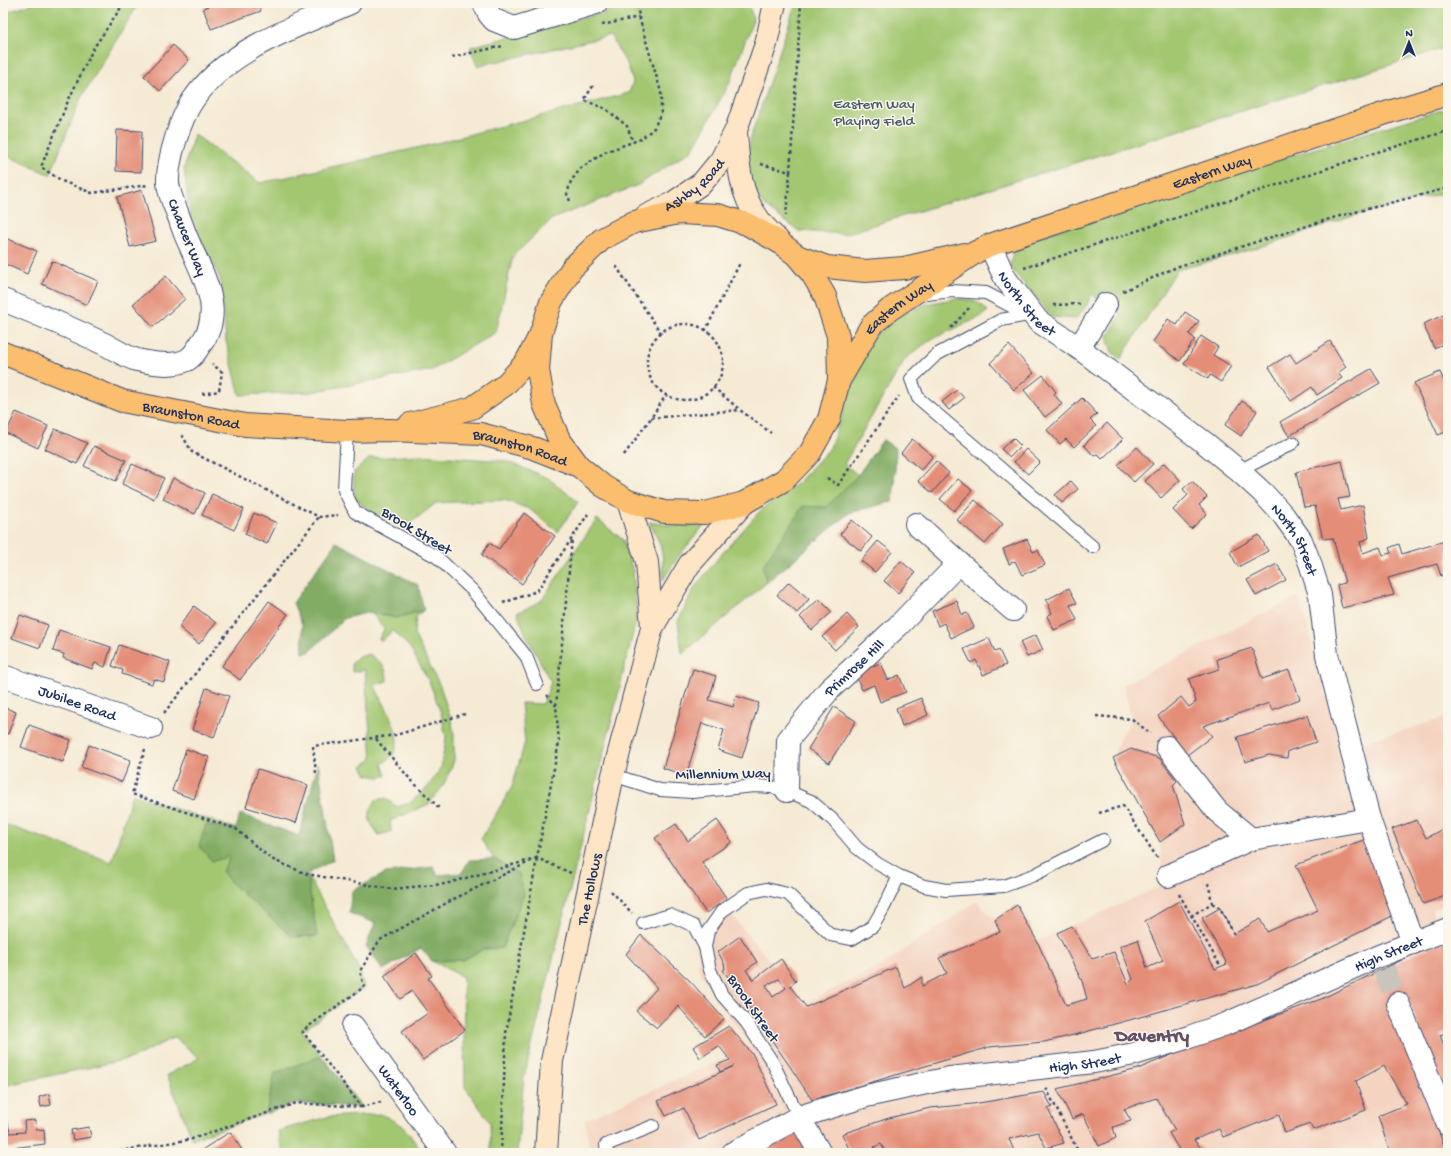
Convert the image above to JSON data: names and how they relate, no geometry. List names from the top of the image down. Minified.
{"streets":{"main road":["Eastern Way","Ashby Road","Braunston Road","The Hollows"],"street":["Chaucer Way","North Street","Primrose Hill","Jubilee Road","High Street","Waterloo"],"lane":["Brook Street","Millennium Way"]},"crossings":[["Eastern Way","North Street"],["North Street","High Street"],["Braunston Road","Brook Street"],["Brook Street","Millennium Way"],["Brook Street","High Street"],["Primrose Hill","Millennium Way"],["Millennium Way","The Hollows"]],"districts":["Daventry"],"parks":["Eastern Way Playing Field"],"north":"top"}
